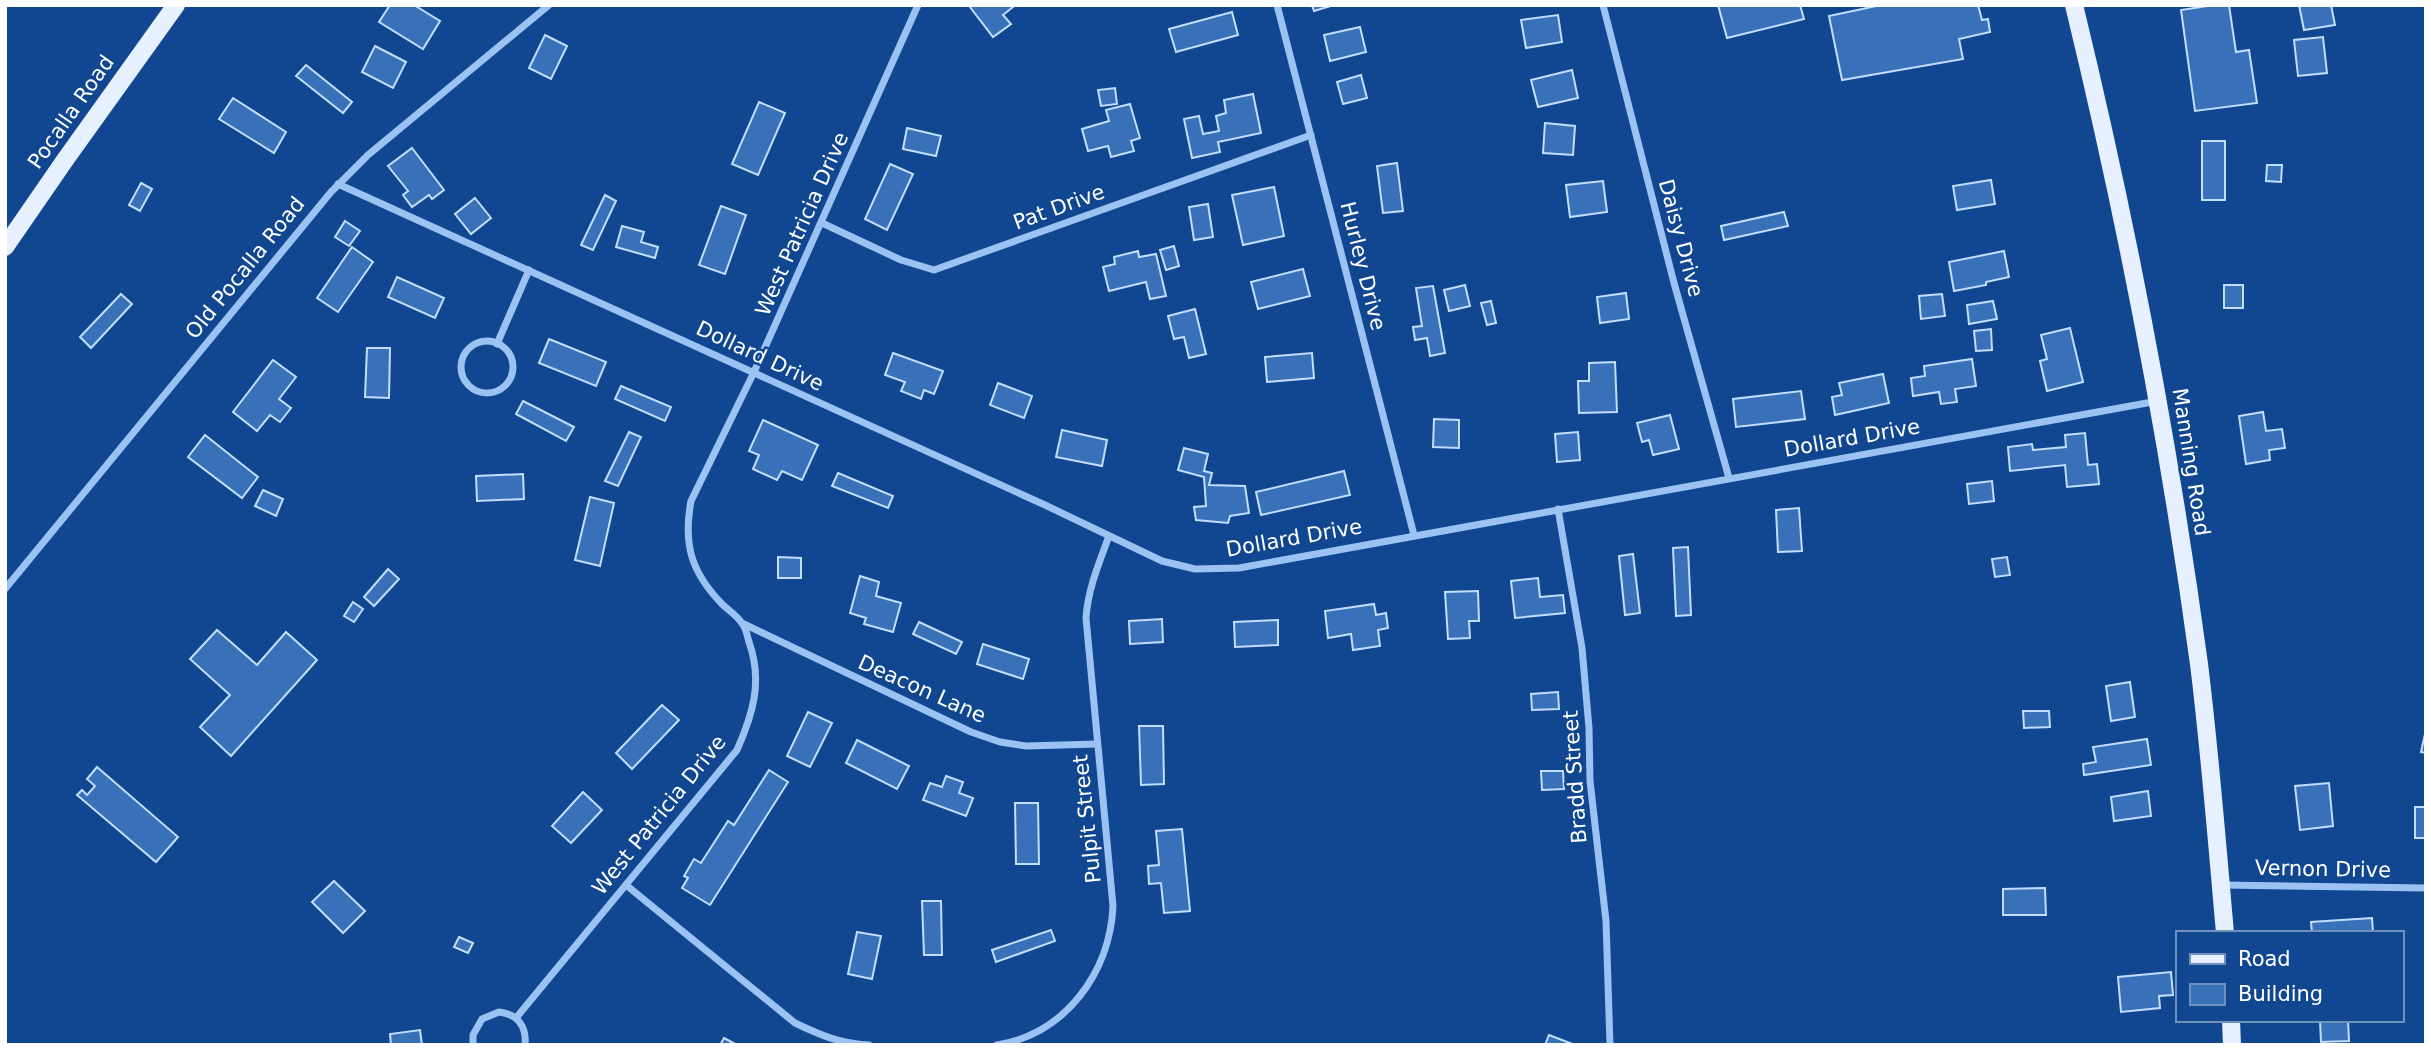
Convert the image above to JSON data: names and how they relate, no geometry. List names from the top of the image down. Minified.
{"streets":{"main road":["Pocalla Road","Manning Road"],"street":["Pat Drive","West Patricia Drive","Daisy Drive","Hurley Drive","Old Pocalla Road","Dollard Drive","Deacon Lane","Bradd Street","Pulpit Street","Vernon Drive"]},"crossings":[["Pat Drive","West Patricia Drive"],["Pat Drive","Hurley Drive"],["West Patricia Drive","Dollard Drive"],["West Patricia Drive","Deacon Lane"],["Daisy Drive","Dollard Drive"],["Hurley Drive","Dollard Drive"],["Old Pocalla Road","Dollard Drive"],["Dollard Drive","Manning Road"],["Dollard Drive","Bradd Street"],["Dollard Drive","Pulpit Street"],["Manning Road","Vernon Drive"],["Deacon Lane","Pulpit Street"]],"legend":["Road","Building"]}
